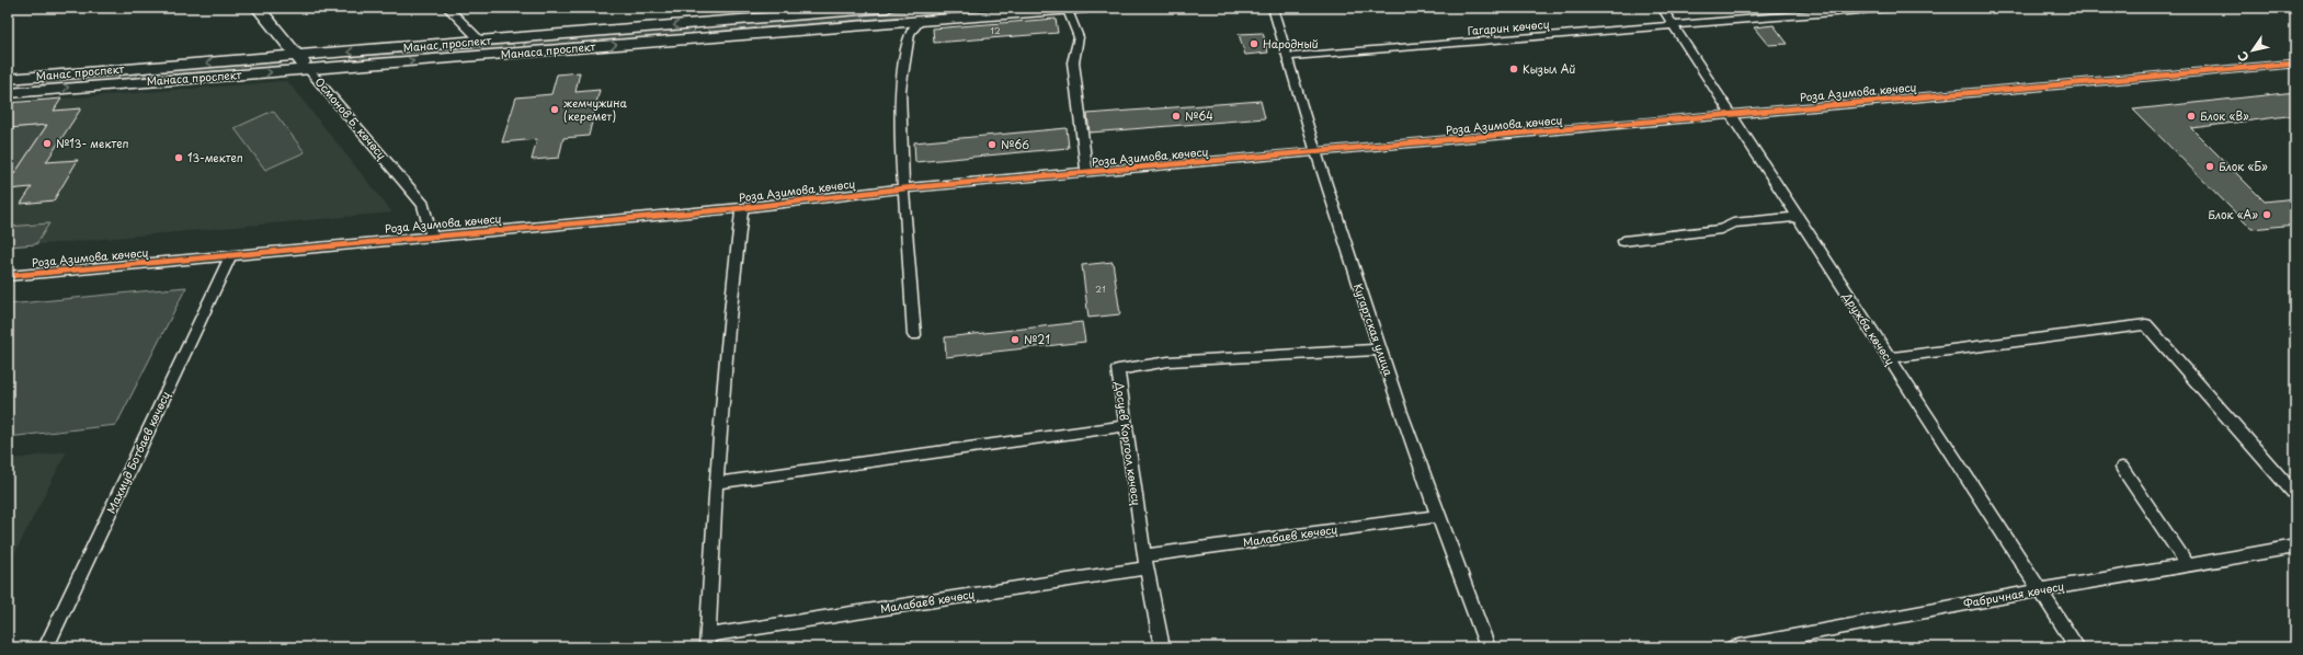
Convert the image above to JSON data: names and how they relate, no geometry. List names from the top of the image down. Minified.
{"streets":{"main road":["Манас проспект","Манаса проспект","Осмонов Б. көчөсү"],"street":["Гагарин көчөсү","Роза Азимова көчөсү","Дружба көчөсү","Кугартская улица","Досуев Коргоол көчөсү","Махмуд Ботбаев көчөсү","Малабаев көчөсү","Фабричная көчөсү"]},"crossings":[["Гагарин көчөсү","Дружба көчөсү"],["Гагарин көчөсү","Кугартская улица"],["Манас проспект","Осмонов Б. көчөсү"],["Манаса проспект","Осмонов Б. көчөсү"],["Роза Азимова көчөсү","Осмонов Б. көчөсү"],["Роза Азимова көчөсү","Дружба көчөсү"],["Роза Азимова көчөсү","Кугартская улица"],["Роза Азимова көчөсү","Махмуд Ботбаев көчөсү"],["Дружба көчөсү","Фабричная көчөсү"],["Кугартская улица","Досуев Коргоол көчөсү"],["Кугартская улица","Малабаев көчөсү"],["Досуев Коргоол көчөсү","Малабаев көчөсү"]],"one_way":["Манас проспект","Манаса проспект"],"places":["Народный","Кызыл Ай","жемчужина (керемет)","№64","Блок «В»","№13- мектеп","№66","13-мектеп","Блок «Б»","Блок «А»","№21"],"house_numbers":["12","21"],"north":"bottom left"}
